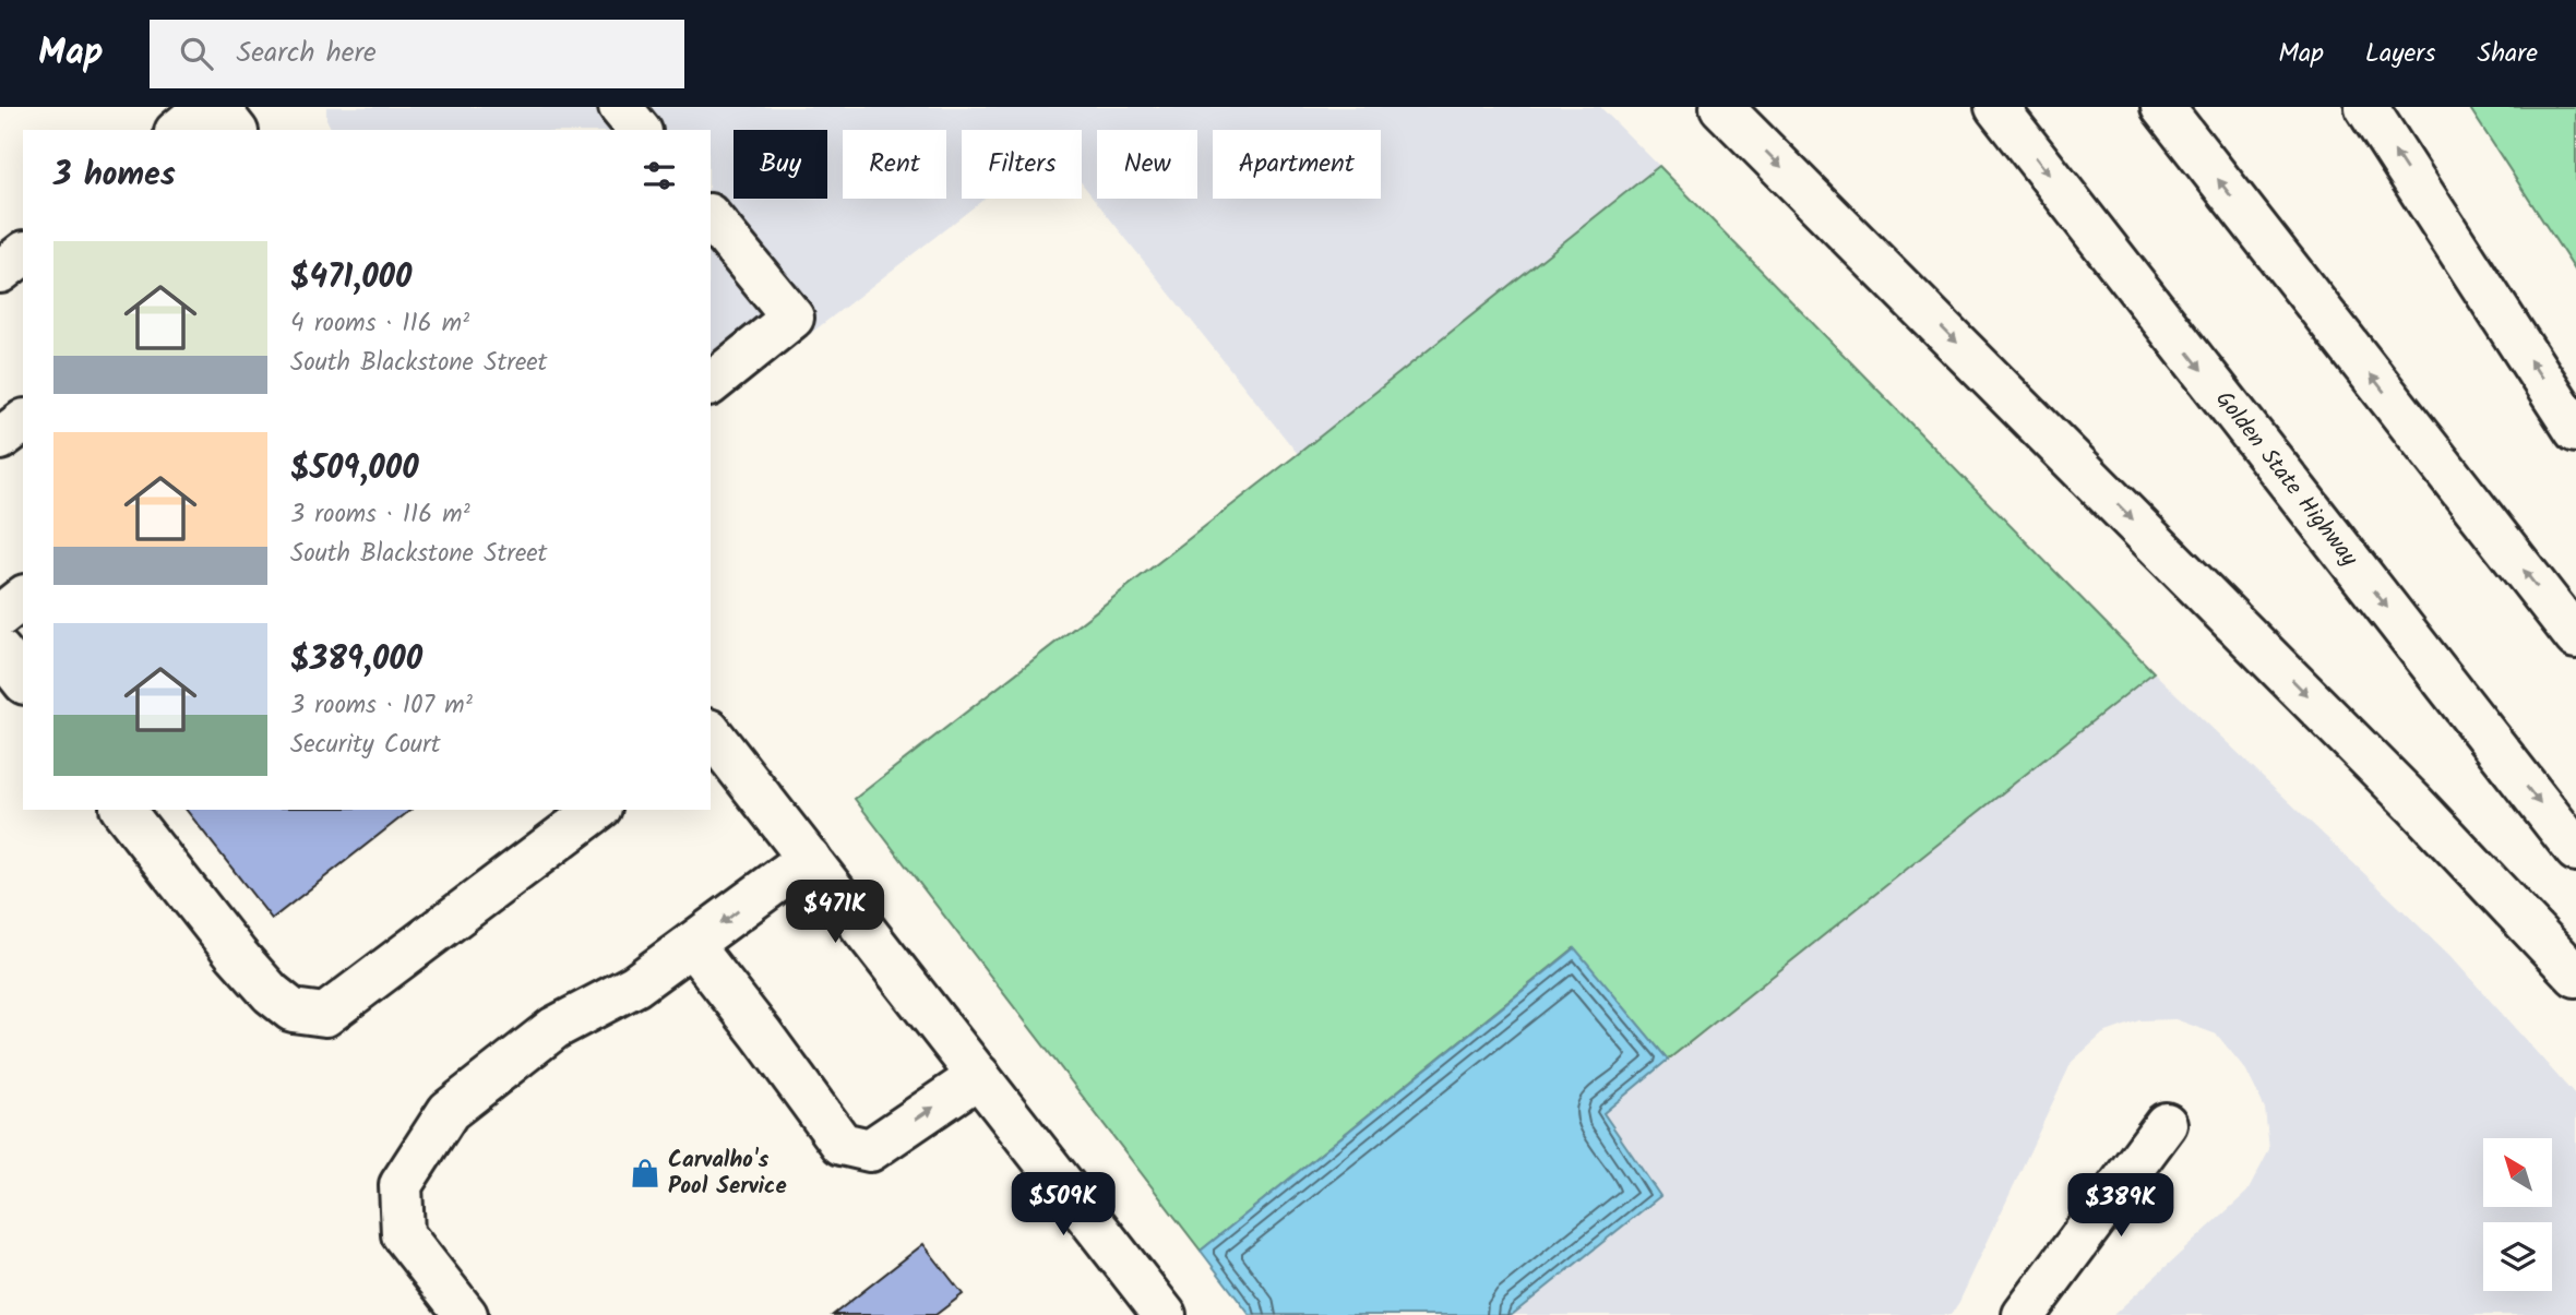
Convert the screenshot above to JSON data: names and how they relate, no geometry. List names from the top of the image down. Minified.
{"streets":{"main road":["Golden State Highway"]},"places":{"shop":["Carvalho's Pool Service"]},"north":"top left","page":{"header":"Map","search":"Search here","nav":["Map","Layers","Share"],"chip":["Buy","Rent","Filters","New","Apartment"],"heading":"3 homes","list":[{"name":"$471,000","note":"4 rooms · 116 m² · South Blackstone Street"},{"name":"$509,000","note":"3 rooms · 116 m² · South Blackstone Street"},{"name":"$389,000","note":"3 rooms · 107 m² · Security Court"}],"price":["$471K","$509K","$389K"]}}
